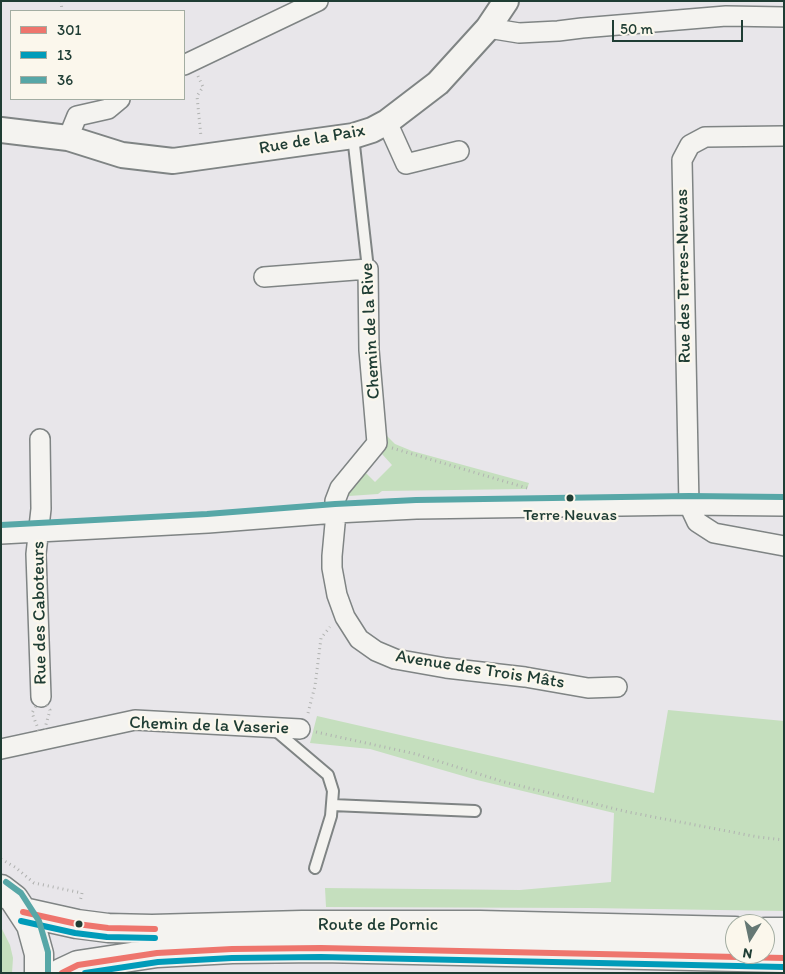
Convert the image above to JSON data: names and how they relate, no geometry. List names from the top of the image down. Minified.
{"streets":{"main road":["Route de Pornic"],"street":["Rue de la Paix","Rue des Terres-Neuvas","Chemin de la Rive","Rue des Caboteurs","Avenue des Trois Mâts","Chemin de la Vaserie"]},"crossings":[["Rue de la Paix","Chemin de la Rive"],["Rue des Caboteurs","Chemin de la Vaserie"]],"places":["Terre Neuvas"],"lines":["transit line 36","transit line 301","transit line 13"],"legend":["301","13","36"],"scale_bar":"50 m","north":"bottom"}
